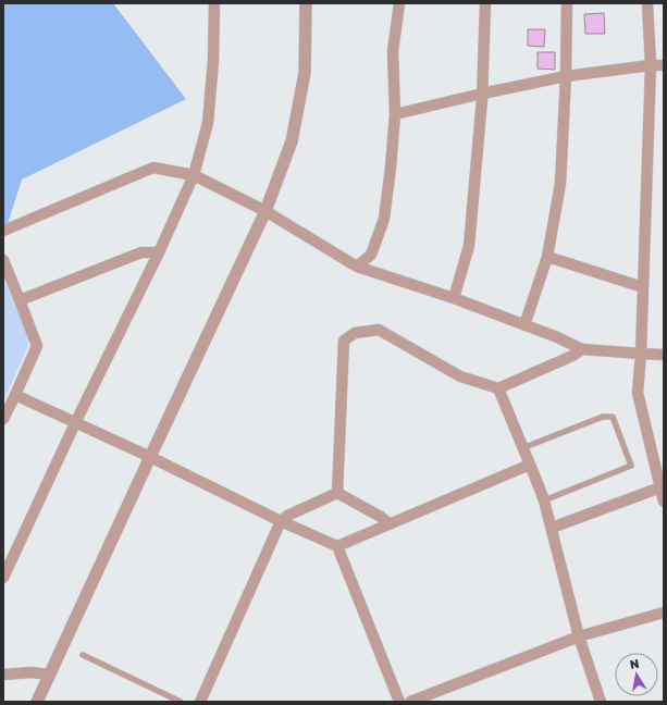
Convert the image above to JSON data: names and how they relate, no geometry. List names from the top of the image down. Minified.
{"north":"top"}
